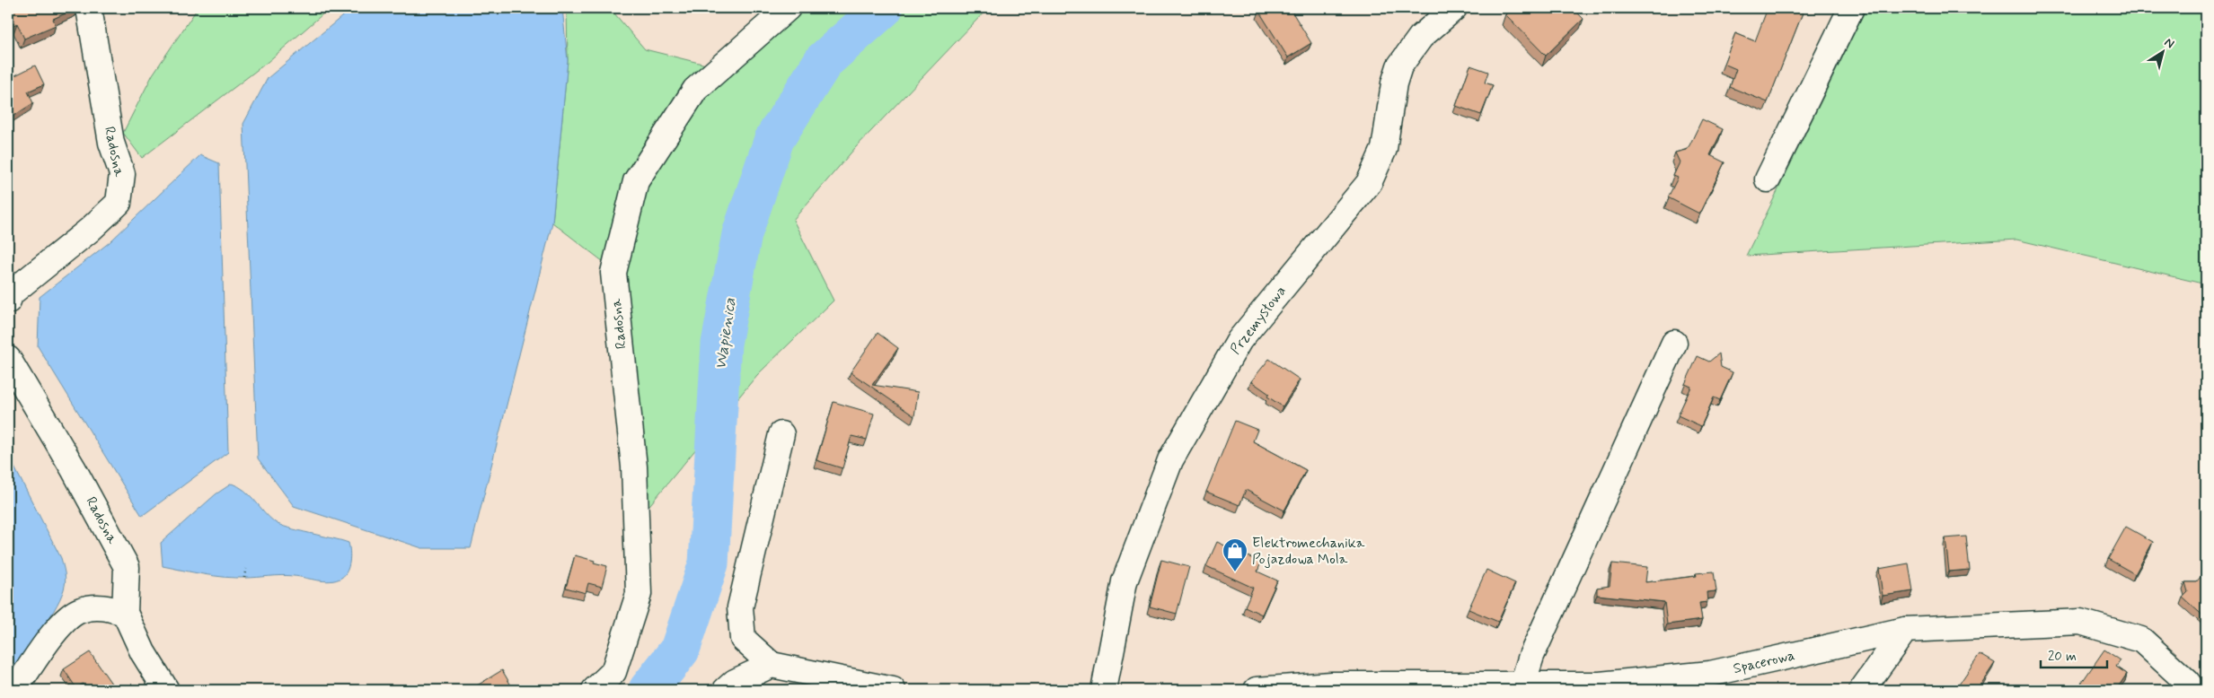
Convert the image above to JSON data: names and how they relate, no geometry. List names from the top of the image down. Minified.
{"streets":{"street":["Radosna","Przemysłowa","Spacerowa"]},"water":["Wapienica"],"places":{"shop":["Elektromechanika Pojazdowa Mola"]},"scale_bar":"20 m","north":"top right"}
